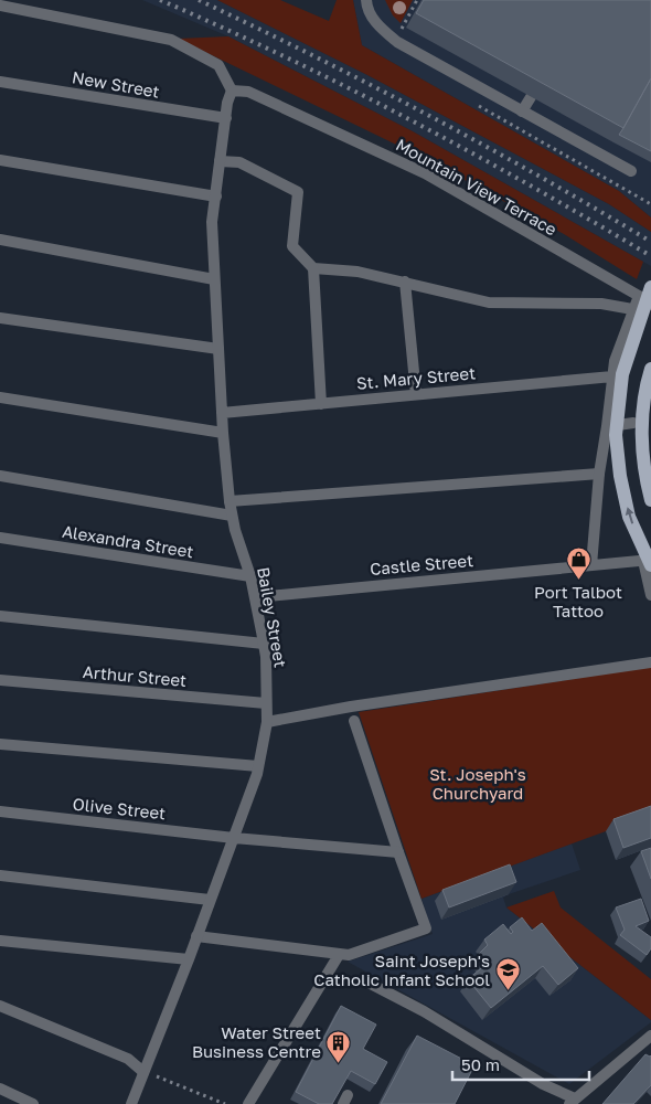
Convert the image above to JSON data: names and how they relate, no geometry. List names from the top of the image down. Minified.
{"streets":{"street":["New Street","Mountain View Terrace","St. Mary Street","Alexandra Street","Castle Street","Bailey Street","Arthur Street","Olive Street"]},"crossings":[["New Street","Bailey Street"],["Mountain View Terrace","Bailey Street"],["St. Mary Street","Bailey Street"],["Alexandra Street","Bailey Street"],["Castle Street","Bailey Street"],["Bailey Street","Arthur Street"],["Bailey Street","Olive Street"]],"parks":["St. Joseph's Churchyard"],"places":{"shop":["Port Talbot Tattoo"],"school or university":["Saint Joseph's Catholic Infant School"],"building":["Water Street Business Centre"]},"scale_bar":"50 m"}
